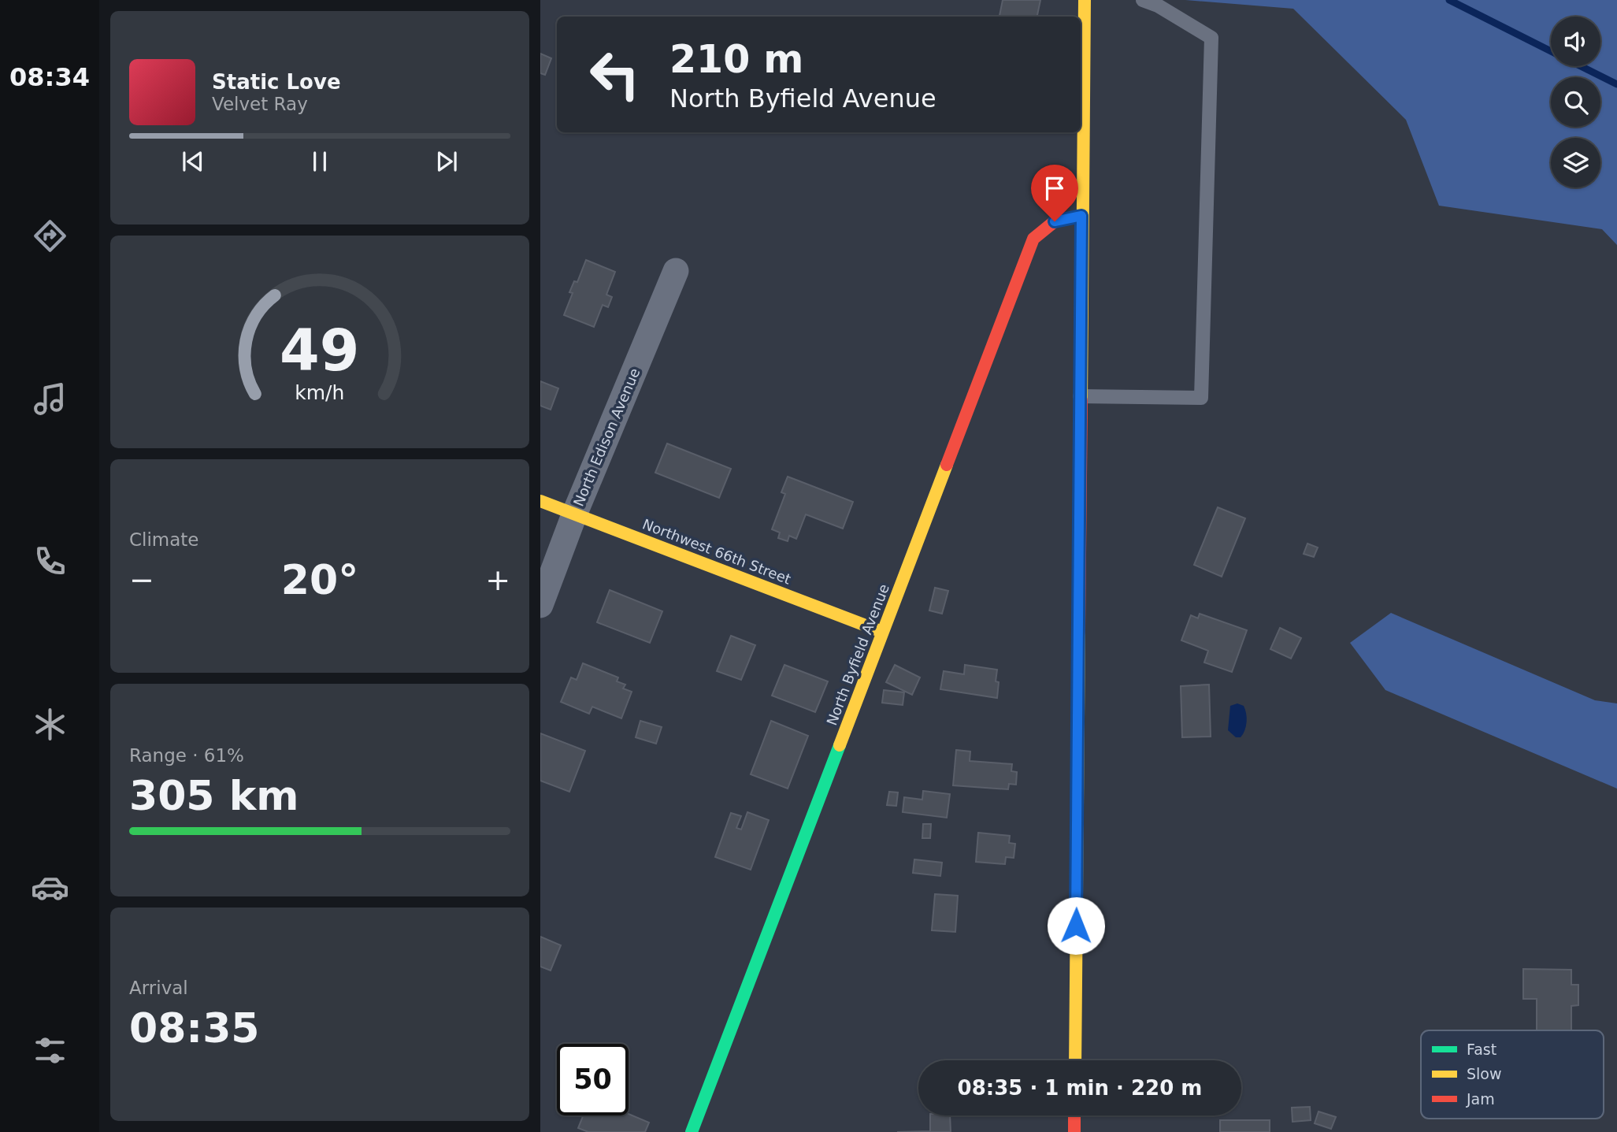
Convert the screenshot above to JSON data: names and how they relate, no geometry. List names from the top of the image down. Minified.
{"streets":{"street":["North Edison Avenue","Northwest 66th Street","North Byfield Avenue"]},"crossings":[["North Edison Avenue","Northwest 66th Street"],["Northwest 66th Street","North Byfield Avenue"]],"legend":["Fast","Slow","Jam"],"page":{"tabs":"08:34","turn":["210 m","North Byfield Avenue"],"song":["Static Love","Velvet Ray"],"tile":["Climate",["Range · 61%","305 km"],["Arrival","08:35"]],"heat":["−","20°","+"],"limit":"50","trip":"08:35 · 1 min · 220 m","gauge":["49","km/h"]}}
